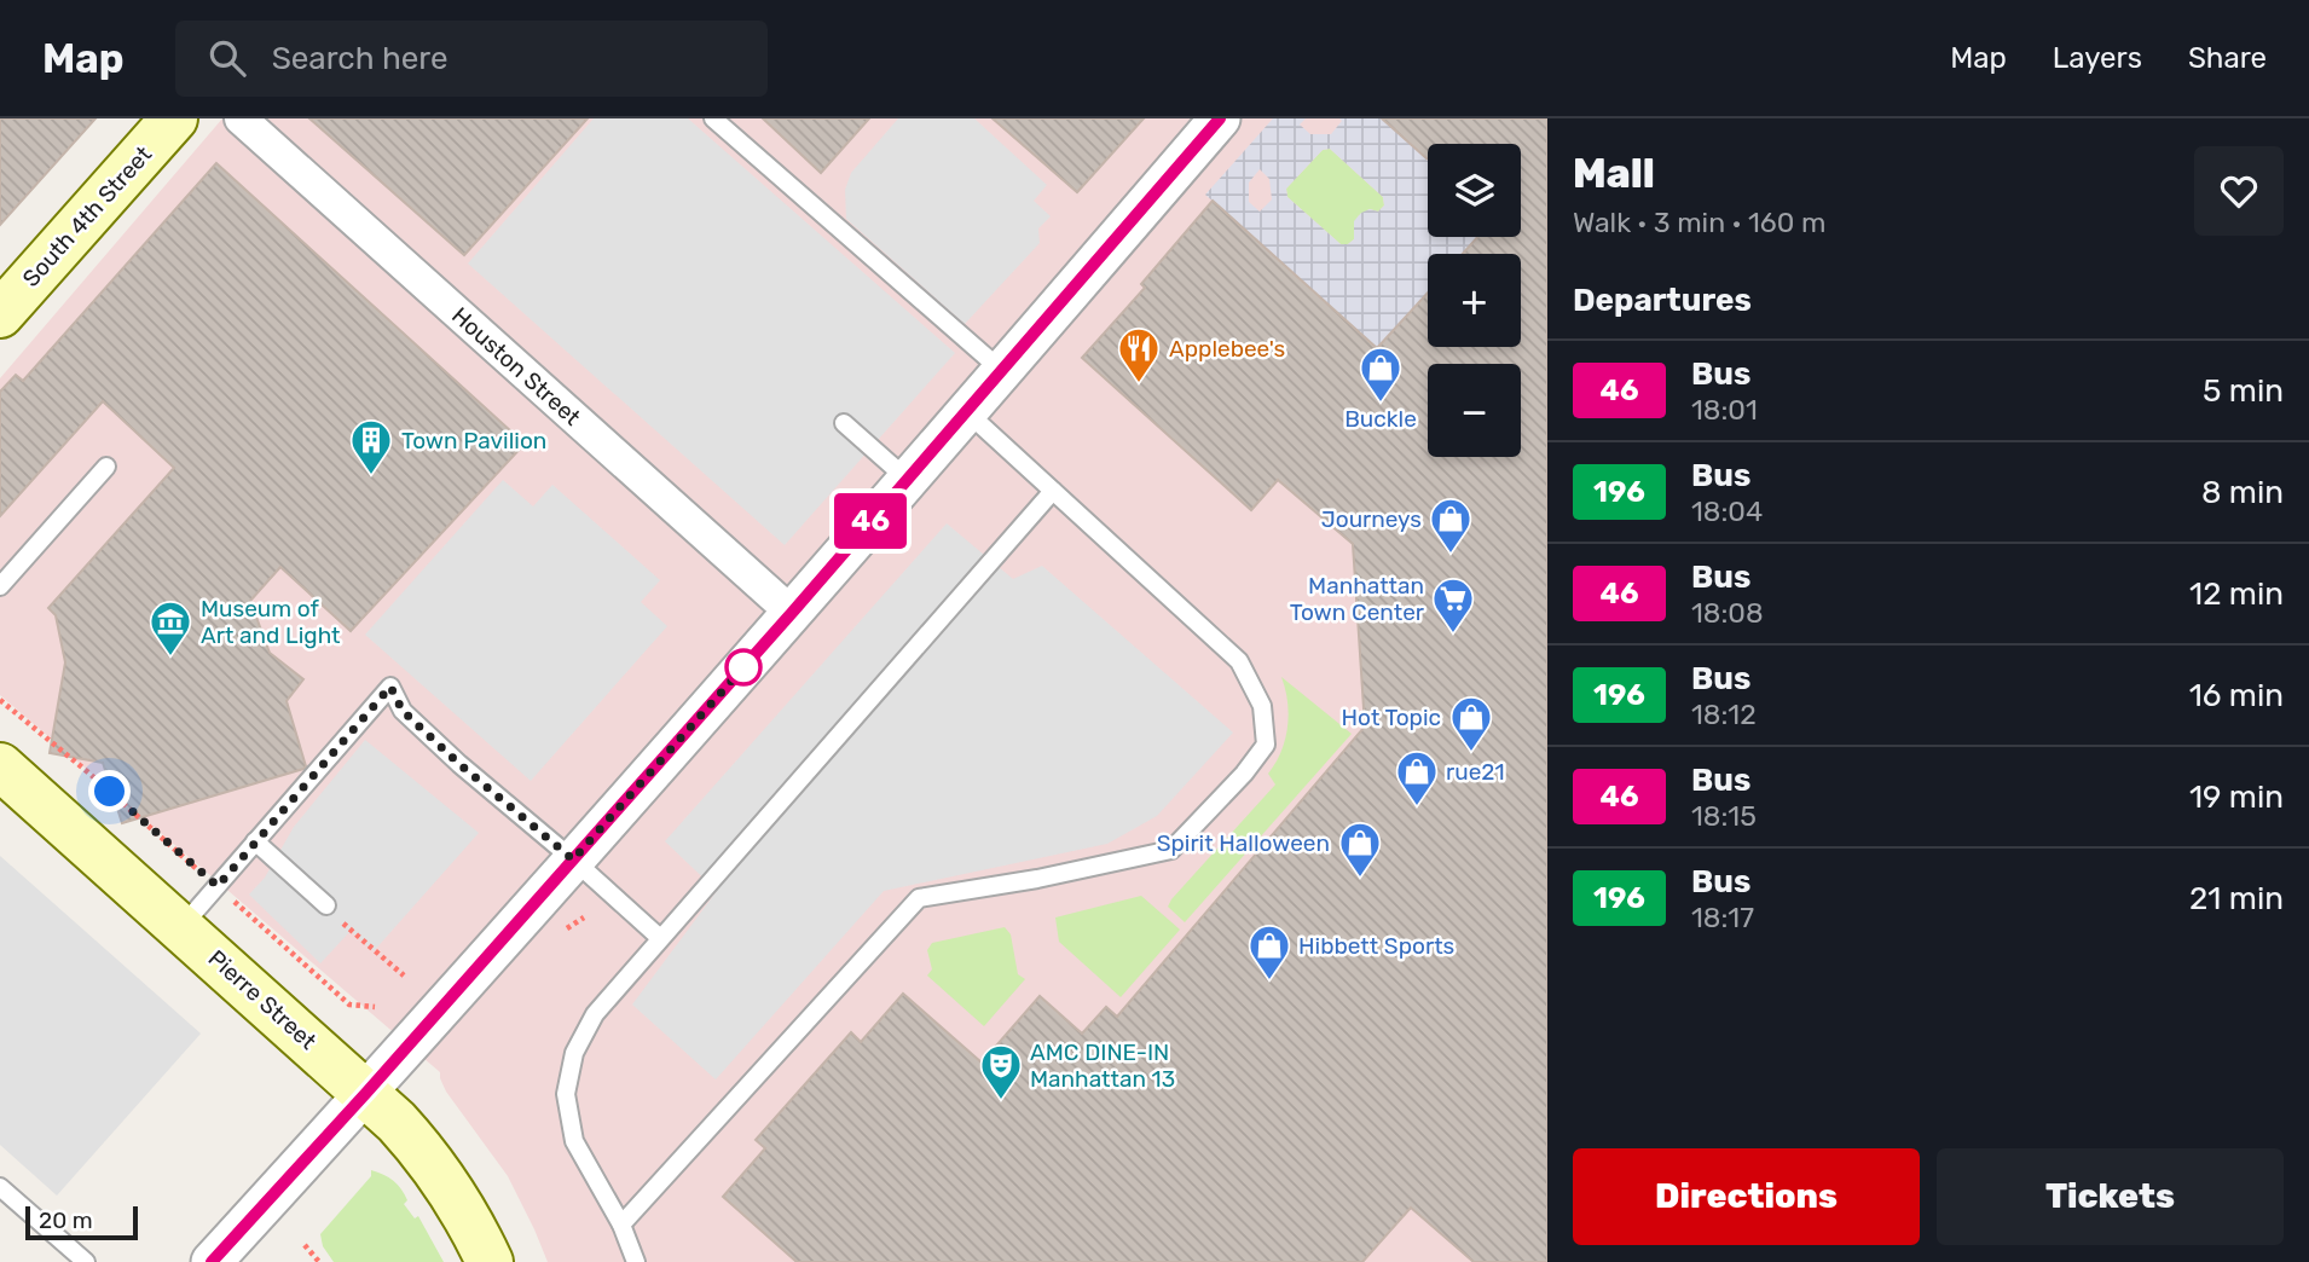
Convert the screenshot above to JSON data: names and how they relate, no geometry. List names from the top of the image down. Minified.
{"streets":{"main road":["South 4th Street","Pierre Street"],"street":["Houston Street"]},"places":{"restaurant":["Applebee's"],"shop":["Buckle","Journeys","Hot Topic","rue21","Spirit Halloween","Hibbett Sports"],"building":["Town Pavilion"],"supermarket":["Manhattan Town Center"],"museum":["Museum of Art and Light"],"theatre":["AMC DINE-IN Manhattan 13"]},"lines":["bus line 46"],"scale_bar":"20 m","page":{"header":"Map","search":"Search here","nav":["Map","Layers","Share"],"on_map":"46","heading":[["Mall","Walk · 3 min · 160 m"],"Departures"],"map_buttons":["+","−"],"list":[{"mark":"46","name":"Bus","note":"18:01","value":"5 min"},{"mark":"196","name":"Bus","note":"18:04","value":"8 min"},{"mark":"46","name":"Bus","note":"18:08","value":"12 min"},{"mark":"196","name":"Bus","note":"18:12","value":"16 min"},{"mark":"46","name":"Bus","note":"18:15","value":"19 min"},{"mark":"196","name":"Bus","note":"18:17","value":"21 min"}],"buttons":["Directions","Tickets"],"scale":"20 m"}}
